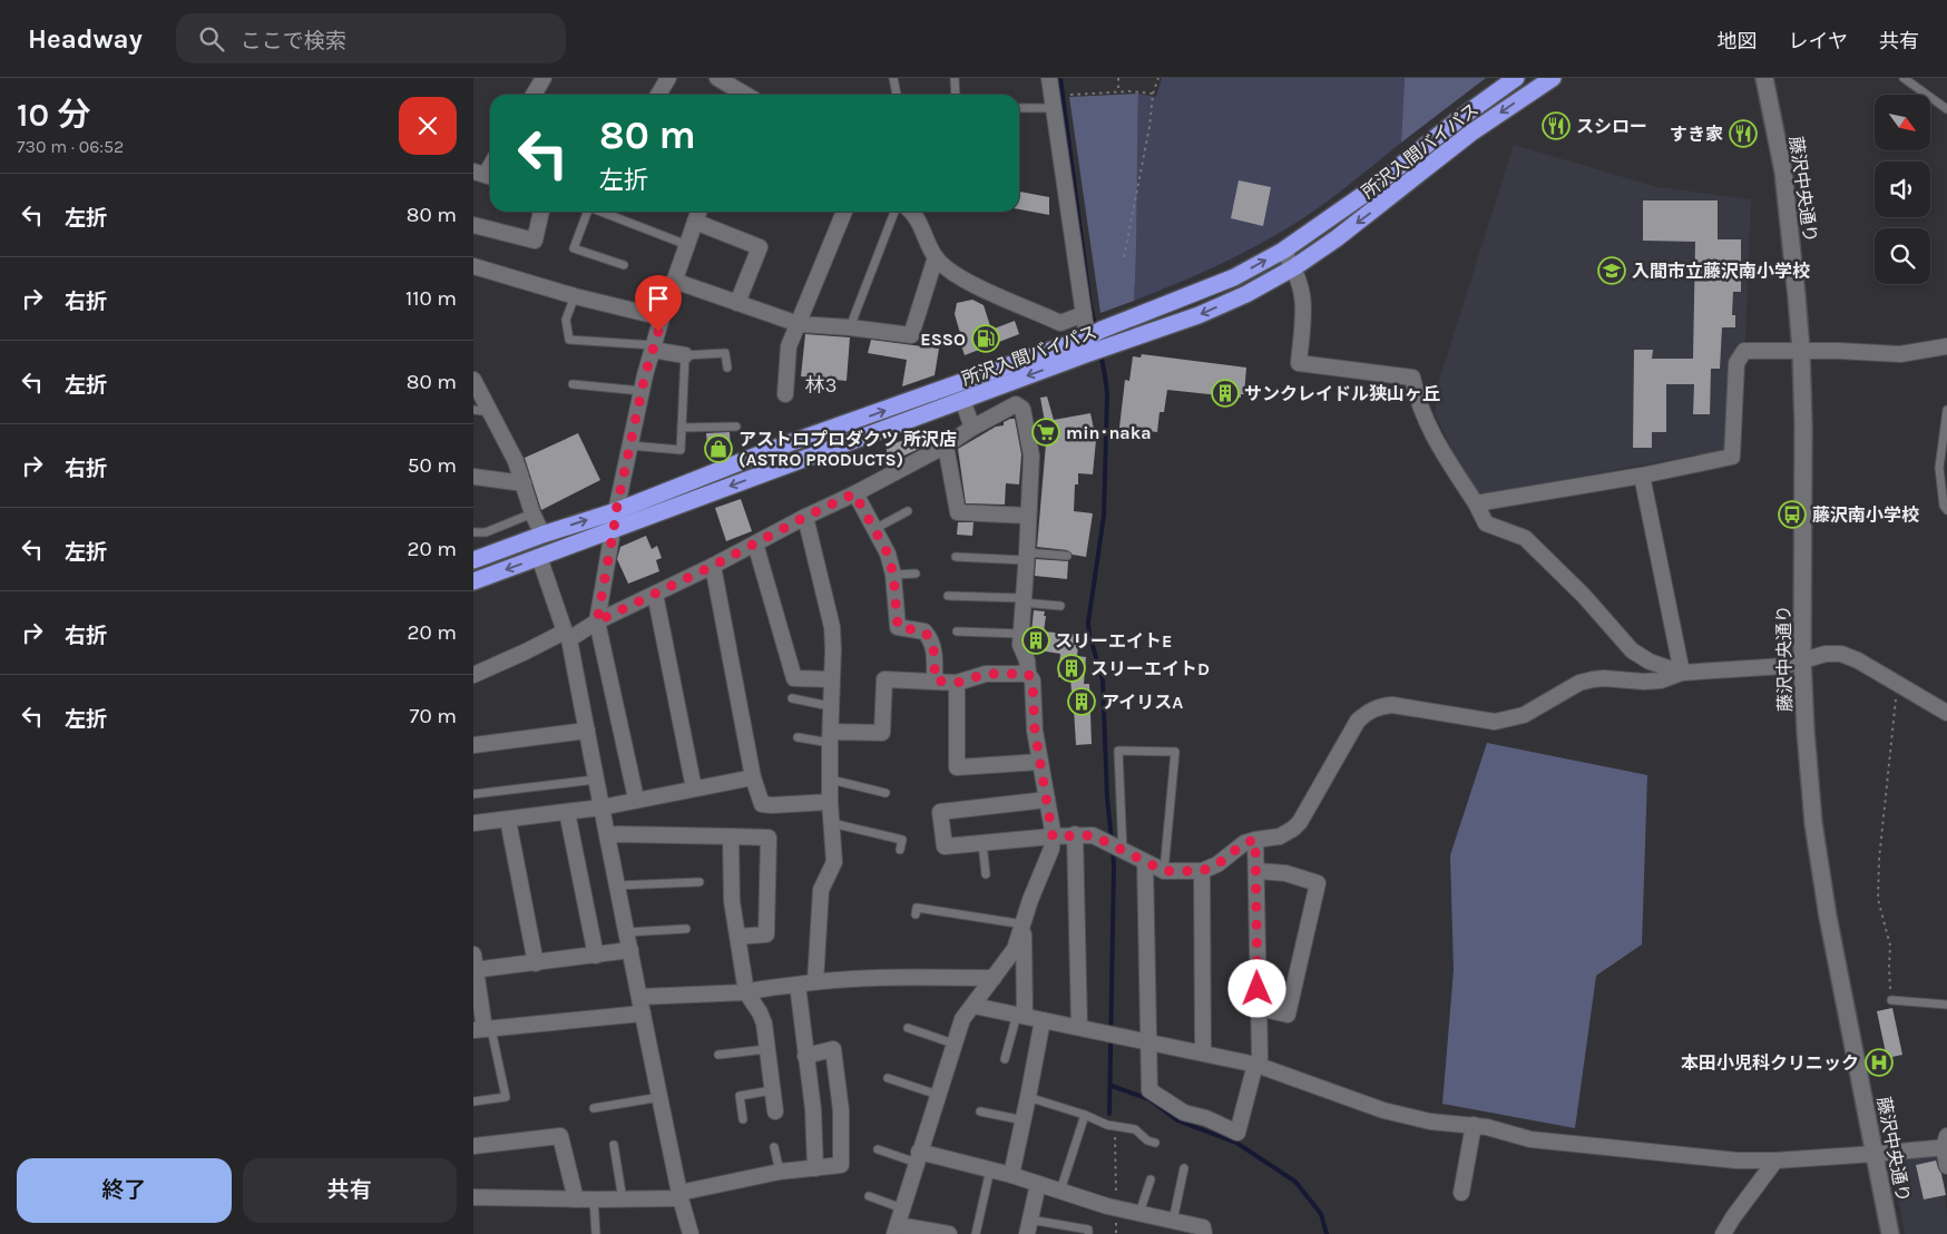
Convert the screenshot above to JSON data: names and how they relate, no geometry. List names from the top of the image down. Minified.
{"streets":{"highway":["所沢入間バイパス"],"street":["藤沢中央通り"]},"districts":["林3"],"places":{"restaurant":["スシロー","すき家"],"school or university":["入間市立藤沢南小学校"],"fuel station":["ESSO"],"building":["サンクレイドル狭山ヶ丘","スリーエイトE","スリーエイトD","アイリスA"],"supermarket":["min･naka"],"shop":["アストロプロダクツ 所沢店 (ASTRO PRODUCTS)"],"bus stop":["藤沢南小学校"],"hospital":["本田小児科クリニック"]},"north":"bottom right","page":{"header":"Headway","search":"ここで検索","nav":["地図","レイヤ","共有"],"heading":["10 分","730 m · 06:52"],"turn":["80 m","左折"],"list":[{"name":"左折","value":"80 m"},{"name":"右折","value":"110 m"},{"name":"左折","value":"80 m"},{"name":"右折","value":"50 m"},{"name":"左折","value":"20 m"},{"name":"右折","value":"20 m"},{"name":"左折","value":"70 m"}],"buttons":["終了","共有"]}}
